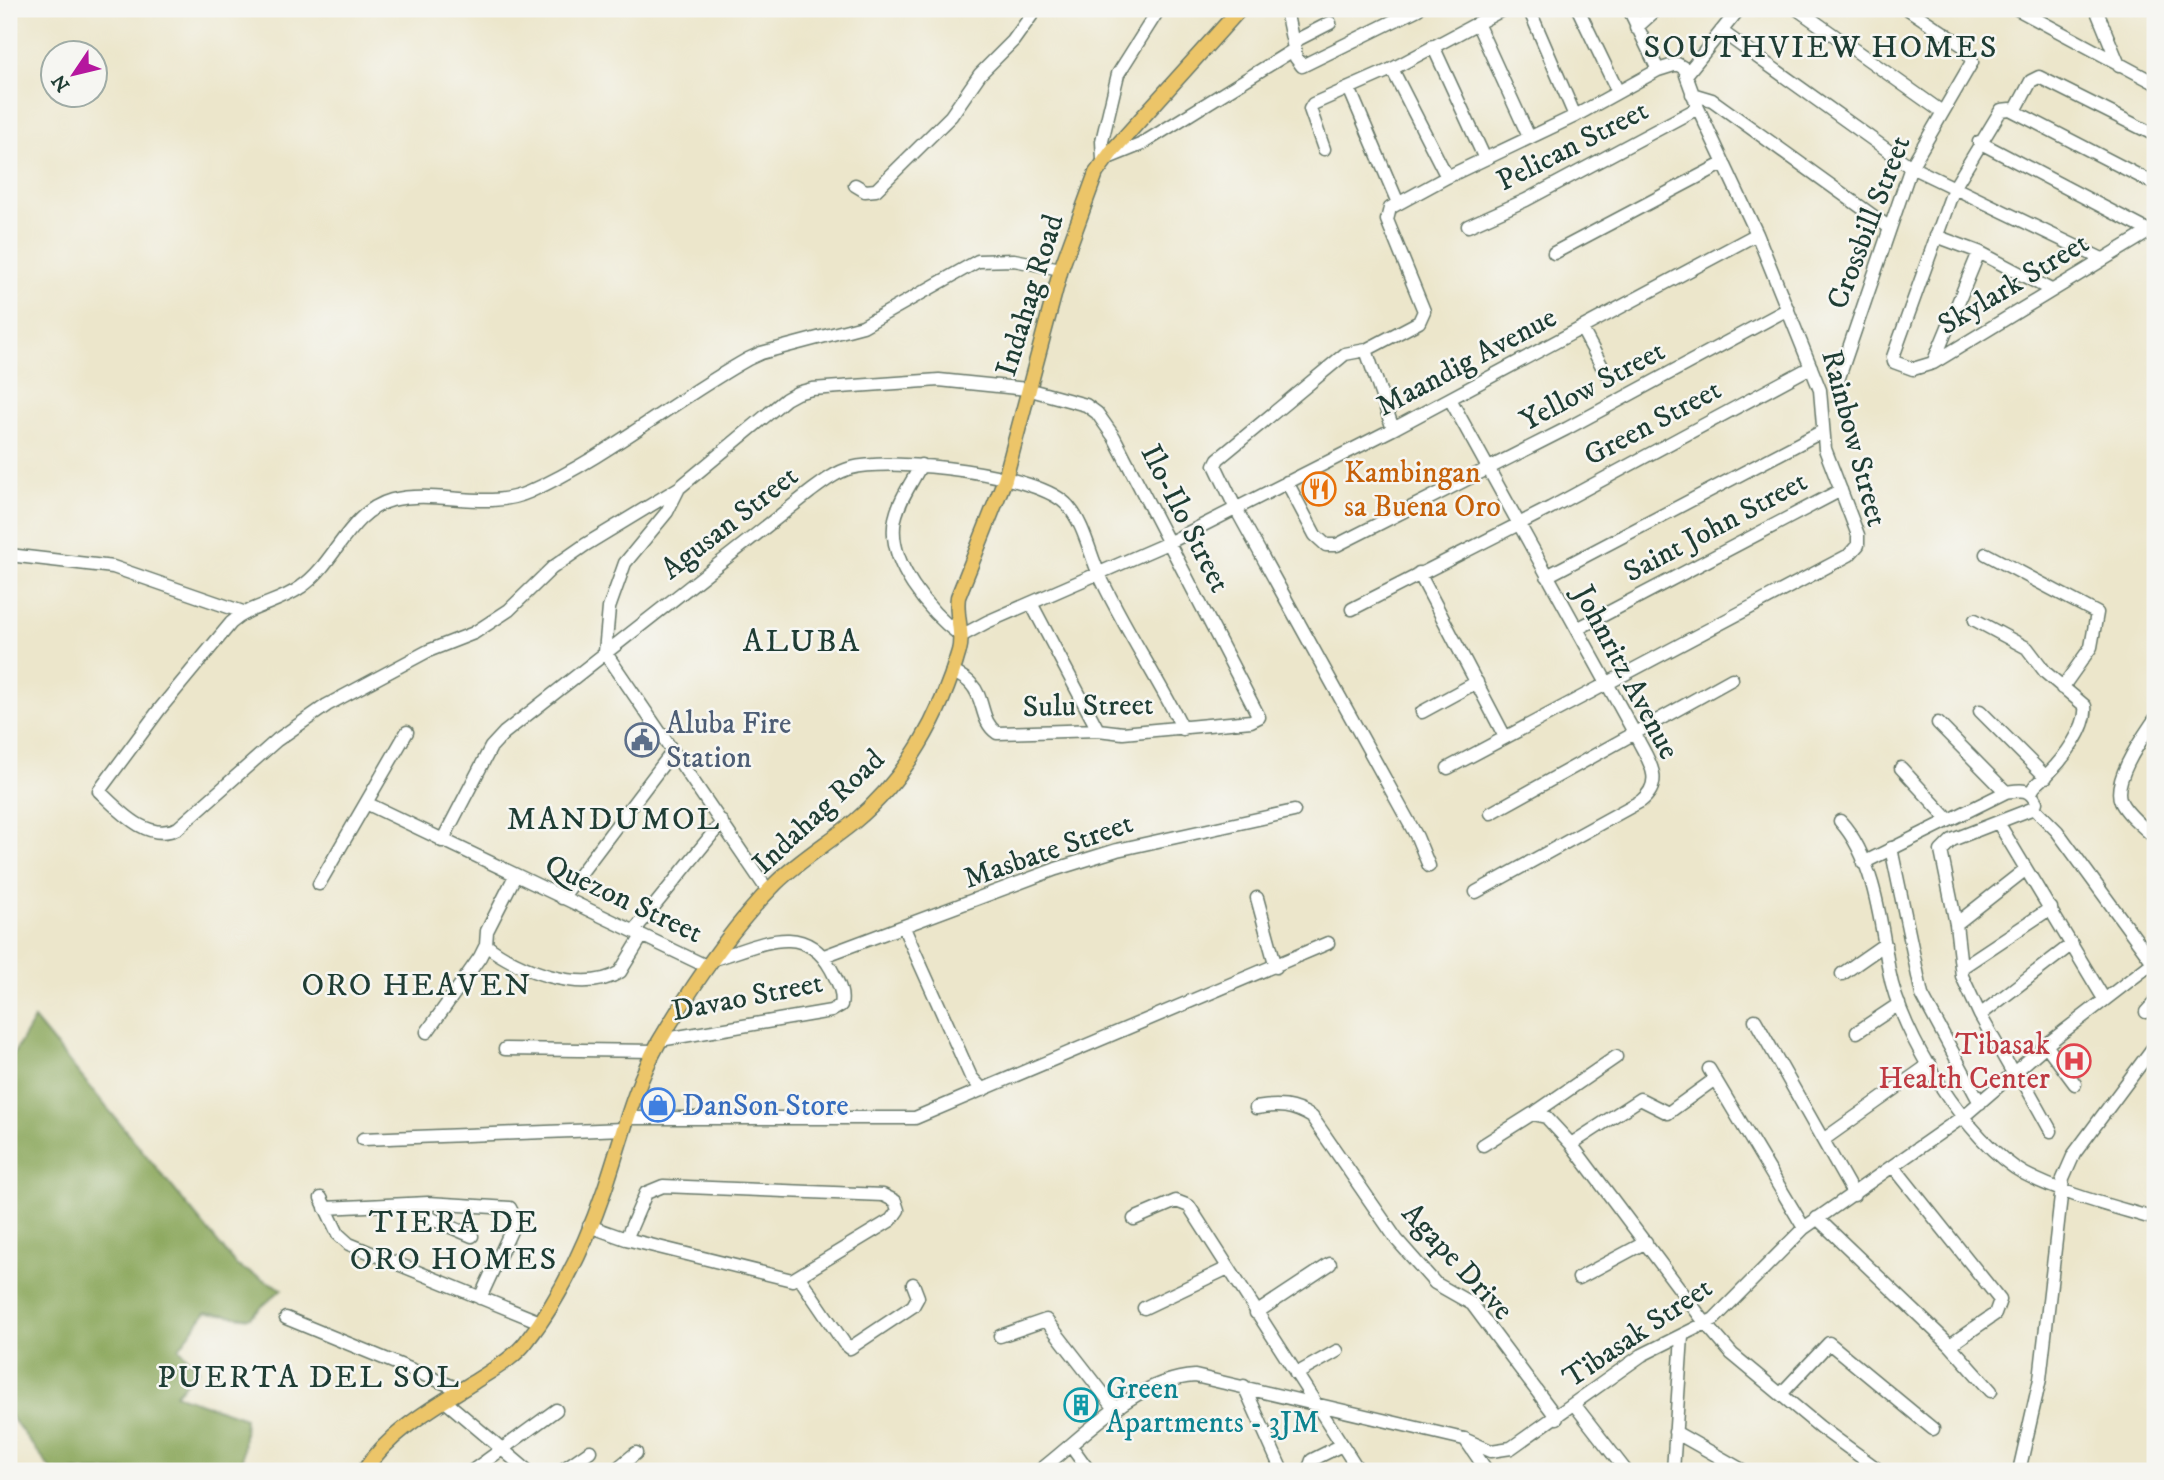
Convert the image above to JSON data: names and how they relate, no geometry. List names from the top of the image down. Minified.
{"streets":{"main road":["Indahag Road"],"street":["Pelican Street","Crossbill Street","Skylark Street","Maandig Avenue","Yellow Street","Green Street","Rainbow Street","Ilo-Ilo Street","Agusan Street","Saint John Street","Johnritz Avenue","Sulu Street","Masbate Street","Quezon Street","Davao Street","Agape Drive","Tibasak Street"]},"crossings":[["Indahag Road","Maandig Avenue"],["Indahag Road","Ilo-Ilo Street"],["Indahag Road","Agusan Street"],["Indahag Road","Sulu Street"],["Indahag Road","Quezon Street"],["Indahag Road","Davao Street"],["Maandig Avenue","Yellow Street"],["Maandig Avenue","Rainbow Street"],["Maandig Avenue","Ilo-Ilo Street"],["Maandig Avenue","Agusan Street"],["Maandig Avenue","Johnritz Avenue"],["Yellow Street","Rainbow Street"],["Yellow Street","Johnritz Avenue"],["Green Street","Rainbow Street"],["Green Street","Johnritz Avenue"],["Rainbow Street","Saint John Street"],["Rainbow Street","Johnritz Avenue"],["Ilo-Ilo Street","Sulu Street"],["Agusan Street","Sulu Street"],["Agusan Street","Quezon Street"],["Saint John Street","Johnritz Avenue"],["Masbate Street","Davao Street"],["Quezon Street","Davao Street"],["Agape Drive","Tibasak Street"]],"districts":["SOUTHVIEW HOMES","ALUBA","MANDUMOL","ORO HEAVEN","TIERA DE ORO HOMES","PUERTA DEL SOL"],"places":{"restaurant":["Kambingan sa Buena Oro"],"public building":["Aluba Fire Station"],"hospital":["Tibasak Health Center"],"shop":["DanSon Store"],"building":["Green Apartments - 3JM"]},"north":"bottom left"}
